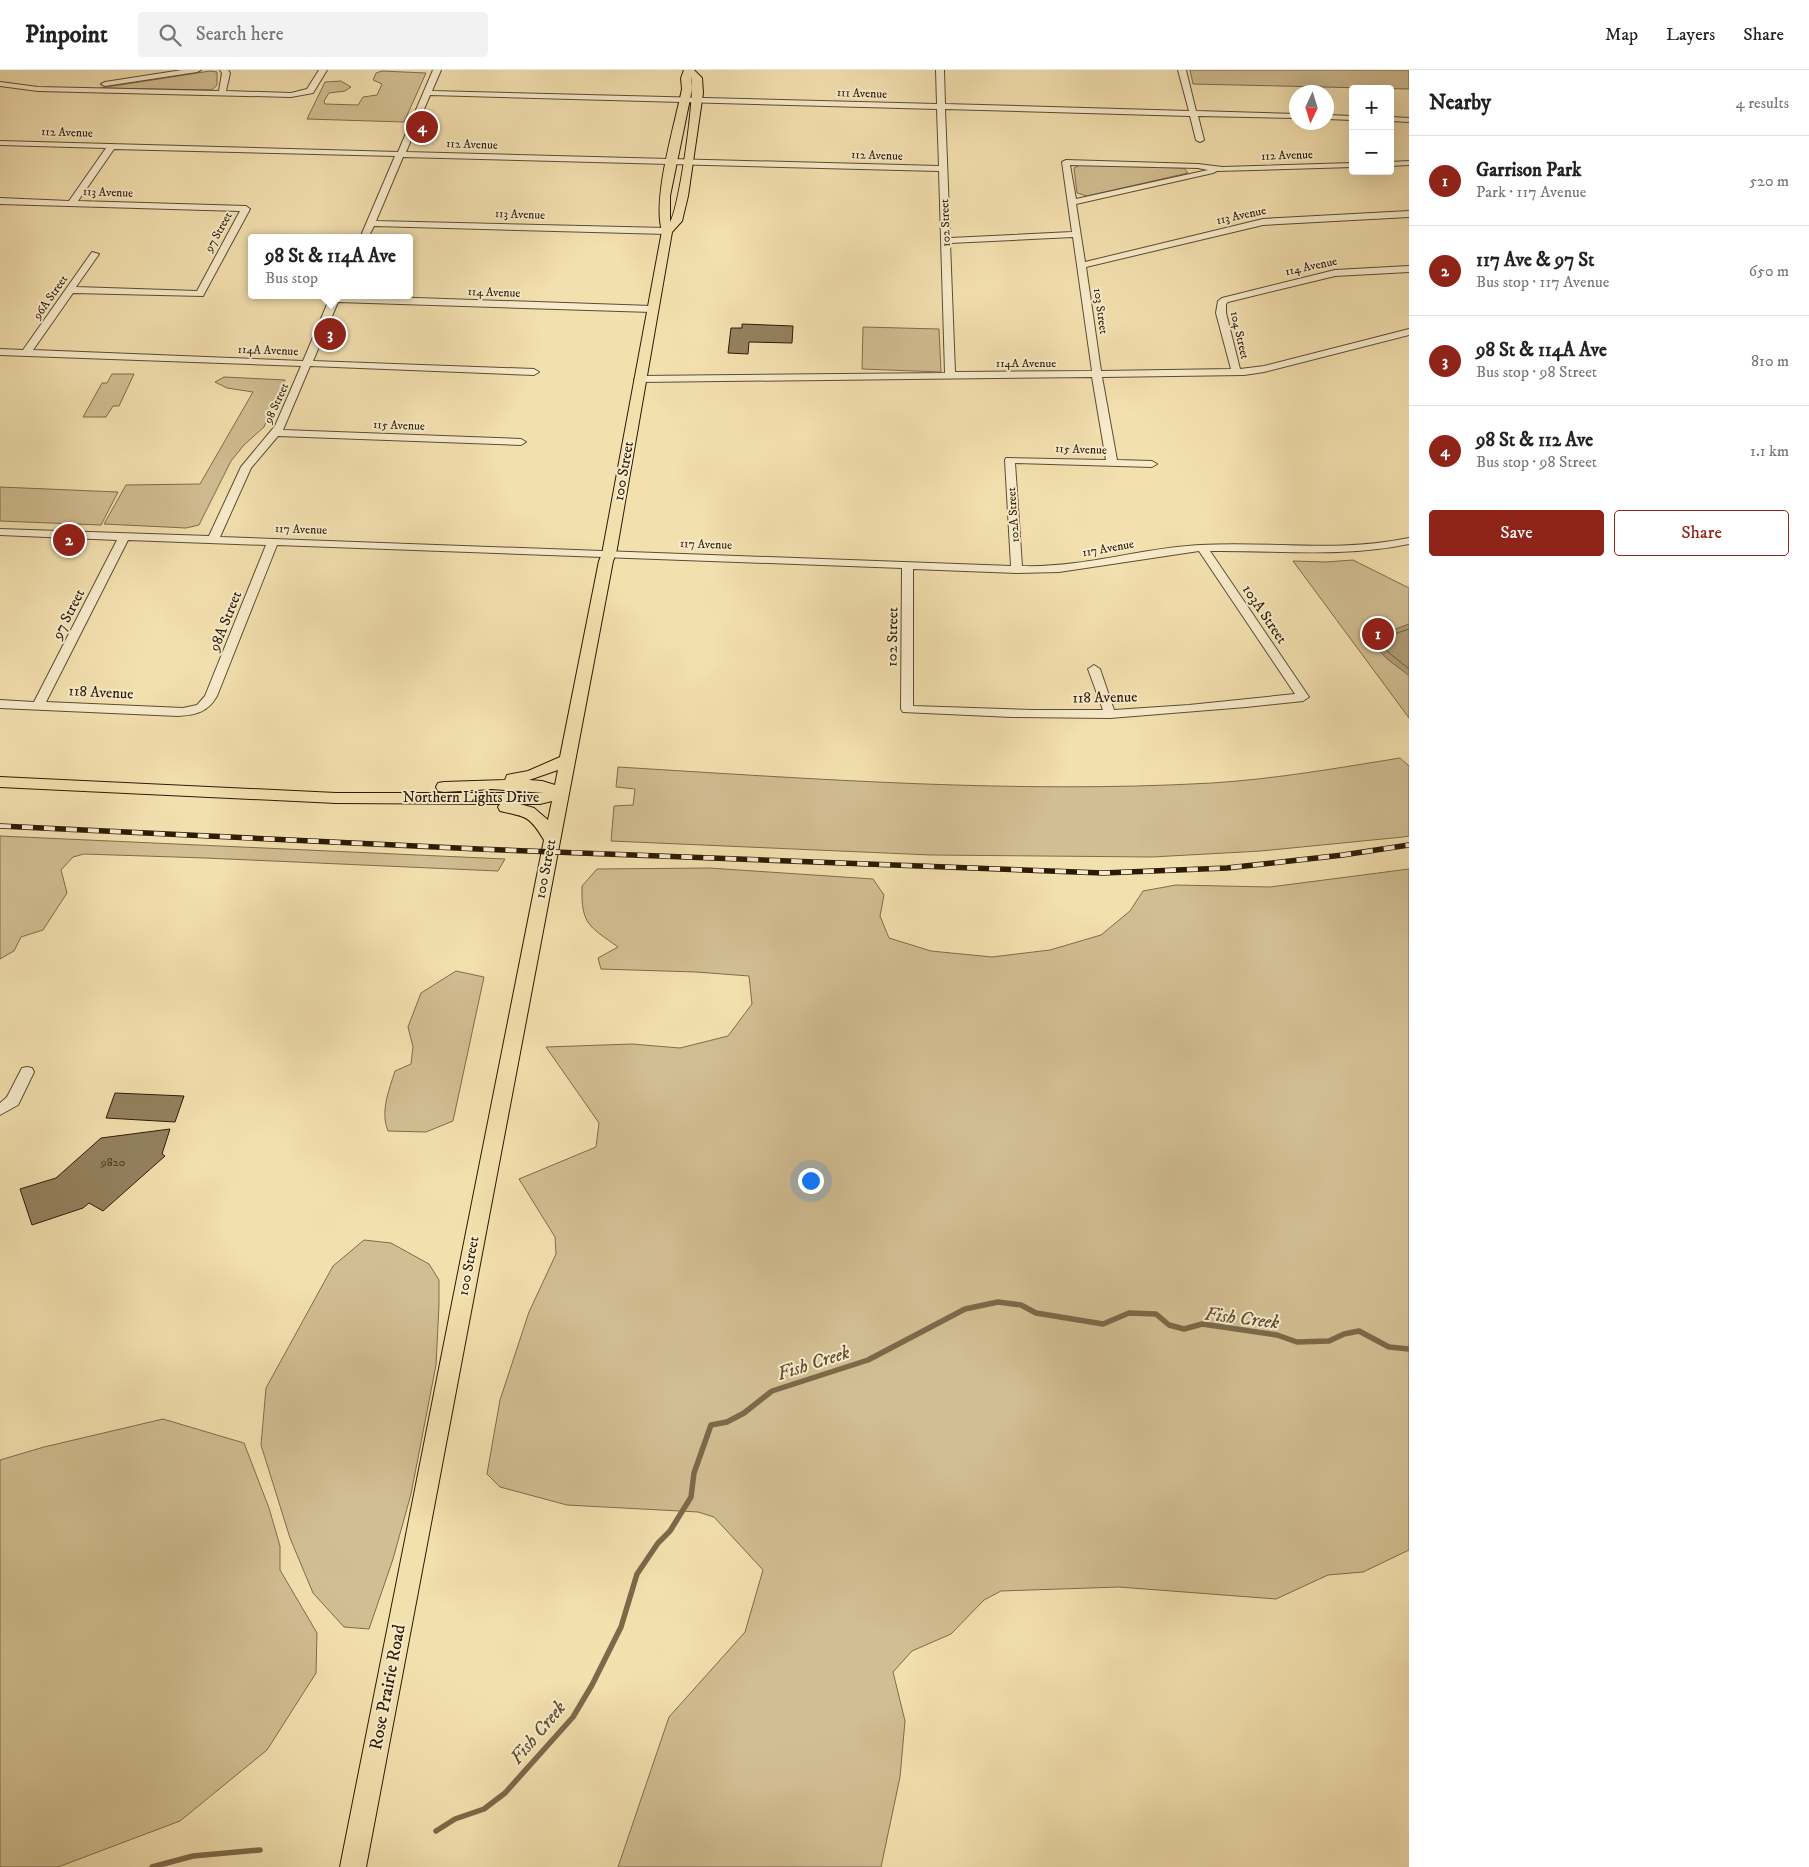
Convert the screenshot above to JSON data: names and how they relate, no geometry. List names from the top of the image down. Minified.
{"streets":{"main road":["100 Street","Northern Lights Drive","Rose Prairie Road"],"street":["111 Avenue","112 Avenue","113 Avenue","102 Street","97 Street","114 Avenue","96A Street","103 Street","104 Street","114A Avenue","98 Street","115 Avenue","102A Street","117 Avenue","103A Street","98A Street","118 Avenue"]},"crossings":[["111 Avenue","102 Street"],["111 Avenue","100 Street"],["112 Avenue","102 Street"],["112 Avenue","103 Street"],["112 Avenue","100 Street"],["113 Avenue","97 Street"],["113 Avenue","103 Street"],["113 Avenue","100 Street"],["102 Street","114A Avenue"],["102 Street","117 Avenue"],["102 Street","118 Avenue"],["97 Street","96A Street"],["97 Street","117 Avenue"],["97 Street","118 Avenue"],["114 Avenue","104 Street"],["114 Avenue","100 Street"],["96A Street","114A Avenue"],["103 Street","114A Avenue"],["103 Street","115 Avenue"],["104 Street","114A Avenue"],["114A Avenue","98 Street"],["114A Avenue","100 Street"],["98 Street","115 Avenue"],["98 Street","117 Avenue"],["115 Avenue","102A Street"],["100 Street","117 Avenue"],["100 Street","Northern Lights Drive"],["100 Street","Rose Prairie Road"],["102A Street","117 Avenue"],["117 Avenue","103A Street"],["117 Avenue","98A Street"],["103A Street","118 Avenue"],["98A Street","118 Avenue"]],"water":["Fish Creek"],"house_numbers":["9820"],"north":"bottom","page":{"header":"Pinpoint","search":"Search here","nav":["Map","Layers","Share"],"heading":["Nearby","4 results"],"map_buttons":["+","−"],"pins":["4","3","2","1"],"list":[{"mark":"1","name":"Garrison Park","note":"Park · 117 Avenue","value":"520 m"},{"mark":"2","name":"117 Ave & 97 St","note":"Bus stop · 117 Avenue","value":"650 m"},{"mark":"3","name":"98 St & 114A Ave","note":"Bus stop · 98 Street","value":"810 m"},{"mark":"4","name":"98 St & 112 Ave","note":"Bus stop · 98 Street","value":"1.1 km"}],"popup":["98 St & 114A Ave","Bus stop"],"buttons":["Save","Share"]}}
